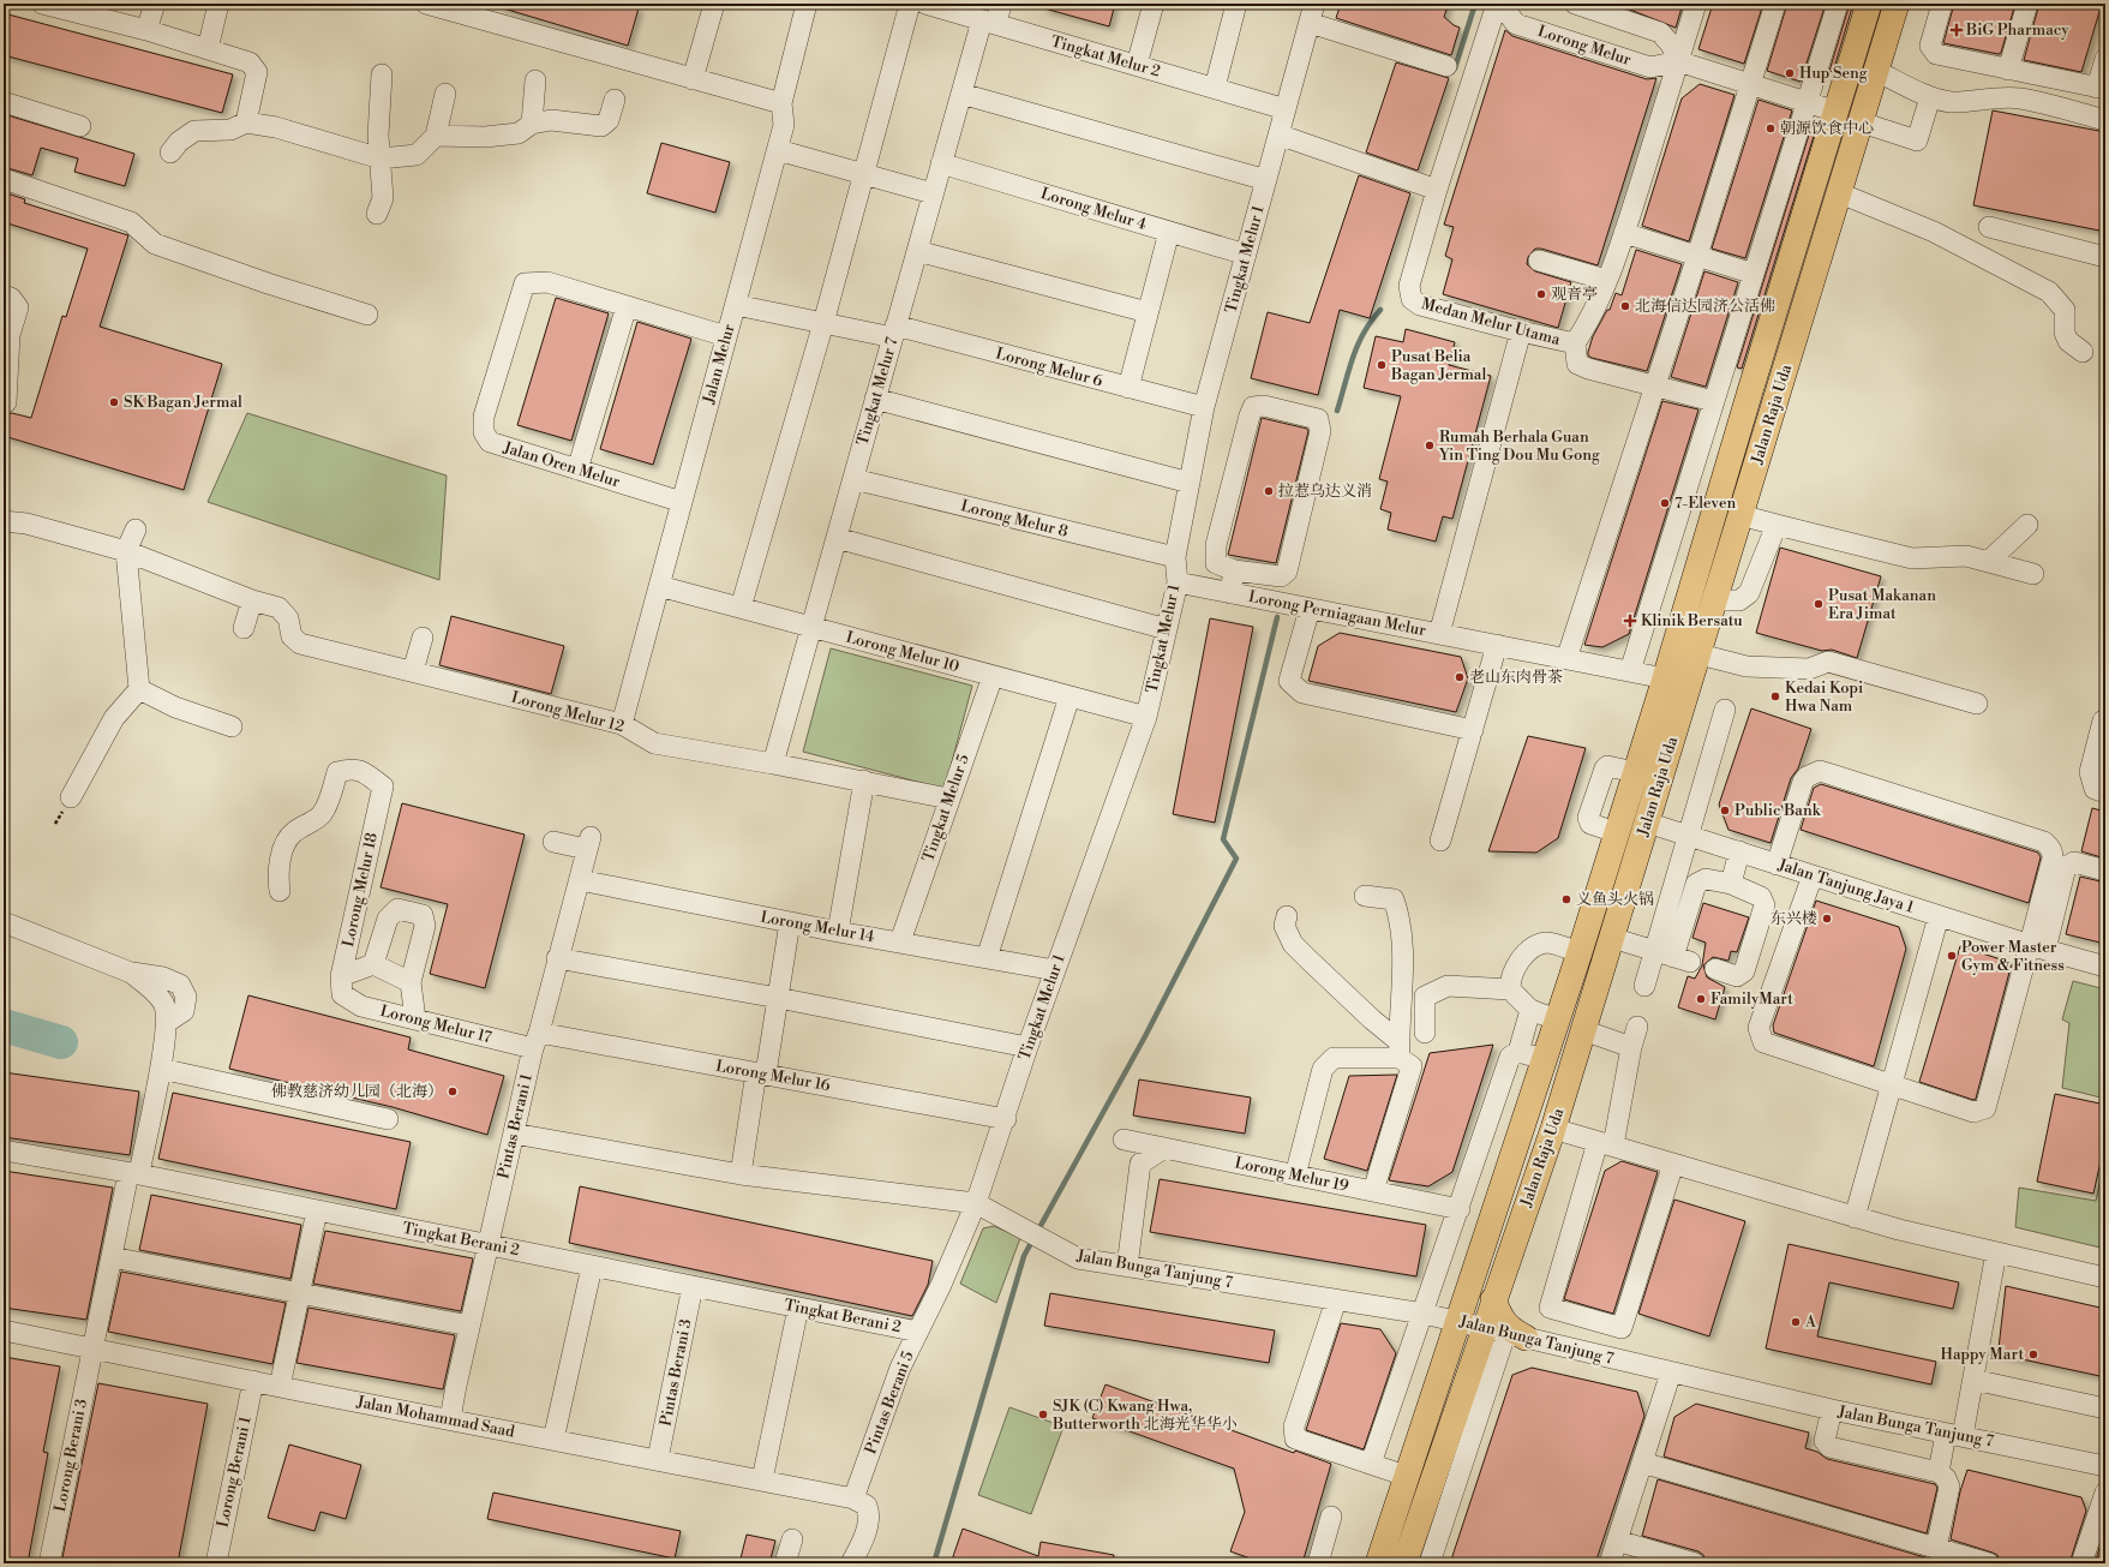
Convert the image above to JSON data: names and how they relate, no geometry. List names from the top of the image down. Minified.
{"streets":{"main road":["Jalan Raja Uda"],"street":["Lorong Melur","Tingkat Melur 2","Lorong Melur 4","Tingkat Melur 1","Medan Melur Utama","Jalan Melur","Lorong Melur 6","Tingkat Melur 7","Jalan Oren Melur","Lorong Melur 8","Lorong Perniagaan Melur","Lorong Melur 10","Lorong Melur 12","Tingkat Melur 5","Jalan Tanjung Jaya 1","Lorong Melur 18","Lorong Melur 14","Lorong Melur 17","Lorong Melur 16","Pintas Berani 1","Lorong Melur 19","Tingkat Berani 2","Jalan Bunga Tanjung 7","Pintas Berani 3","Pintas Berani 5","Jalan Mohammad Saad","Lorong Berani 3","Lorong Berani 1"]},"crossings":[["Lorong Melur","Medan Melur Utama"],["Lorong Melur","Jalan Raja Uda"],["Tingkat Melur 2","Tingkat Melur 1"],["Tingkat Melur 2","Tingkat Melur 7"],["Lorong Melur 4","Tingkat Melur 1"],["Lorong Melur 4","Tingkat Melur 7"],["Tingkat Melur 1","Lorong Melur 6"],["Tingkat Melur 1","Lorong Melur 8"],["Tingkat Melur 1","Lorong Perniagaan Melur"],["Tingkat Melur 1","Lorong Melur 10"],["Tingkat Melur 1","Lorong Melur 14"],["Tingkat Melur 1","Lorong Melur 16"],["Tingkat Melur 1","Jalan Bunga Tanjung 7"],["Tingkat Melur 1","Pintas Berani 5"],["Jalan Melur","Lorong Melur 6"],["Jalan Melur","Jalan Oren Melur"],["Jalan Melur","Lorong Melur 10"],["Jalan Melur","Lorong Melur 12"],["Lorong Melur 6","Tingkat Melur 7"],["Tingkat Melur 7","Lorong Melur 8"],["Tingkat Melur 7","Lorong Melur 10"],["Tingkat Melur 7","Lorong Melur 12"],["Jalan Raja Uda","Lorong Perniagaan Melur"],["Jalan Raja Uda","Jalan Tanjung Jaya 1"],["Jalan Raja Uda","Jalan Bunga Tanjung 7"],["Lorong Melur 10","Tingkat Melur 5"],["Lorong Melur 12","Tingkat Melur 5"],["Tingkat Melur 5","Lorong Melur 14"],["Lorong Melur 18","Lorong Melur 17"],["Lorong Melur 14","Pintas Berani 1"],["Lorong Melur 17","Lorong Melur 16"],["Lorong Melur 17","Pintas Berani 1"],["Lorong Melur 16","Pintas Berani 1"],["Pintas Berani 1","Tingkat Berani 2"],["Pintas Berani 1","Jalan Mohammad Saad"],["Tingkat Berani 2","Pintas Berani 3"],["Tingkat Berani 2","Pintas Berani 5"],["Tingkat Berani 2","Lorong Berani 3"],["Jalan Bunga Tanjung 7","Pintas Berani 5"],["Pintas Berani 3","Jalan Mohammad Saad"],["Pintas Berani 5","Jalan Mohammad Saad"],["Jalan Mohammad Saad","Lorong Berani 3"],["Jalan Mohammad Saad","Lorong Berani 1"]],"places":{"health":["BiG Pharmacy","Klinik Bersatu"],"other":["Hup Seng","朝源饮食中心","观音亭","北海信达园济公活佛","Pusat Belia Bagan Jermal","SK Bagan Jermal","Rumah Berhala Guan Yin Ting Dou Mu Gong","拉惹乌达义消","7-Eleven","Pusat Makanan Era Jimat","老山东肉骨茶","Kedai Kopi Hwa Nam","Public Bank","义鱼头火锅","东兴楼","Power Master Gym & Fitness","FamilyMart","佛教慈济幼儿园（北海）","A","Happy Mart","SJK (C) Kwang Hwa, Butterworth 北海光华华小"]}}
